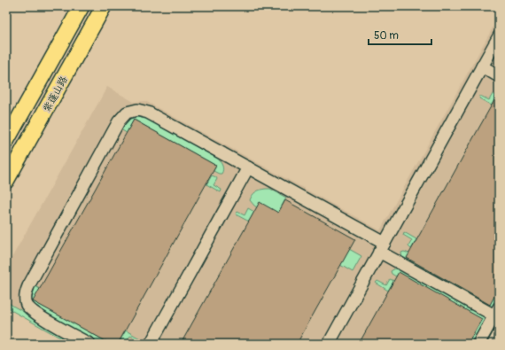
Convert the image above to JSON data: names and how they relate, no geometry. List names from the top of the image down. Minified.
{"streets":{"main road":["紫蓬山路"]},"scale_bar":"50 m"}
